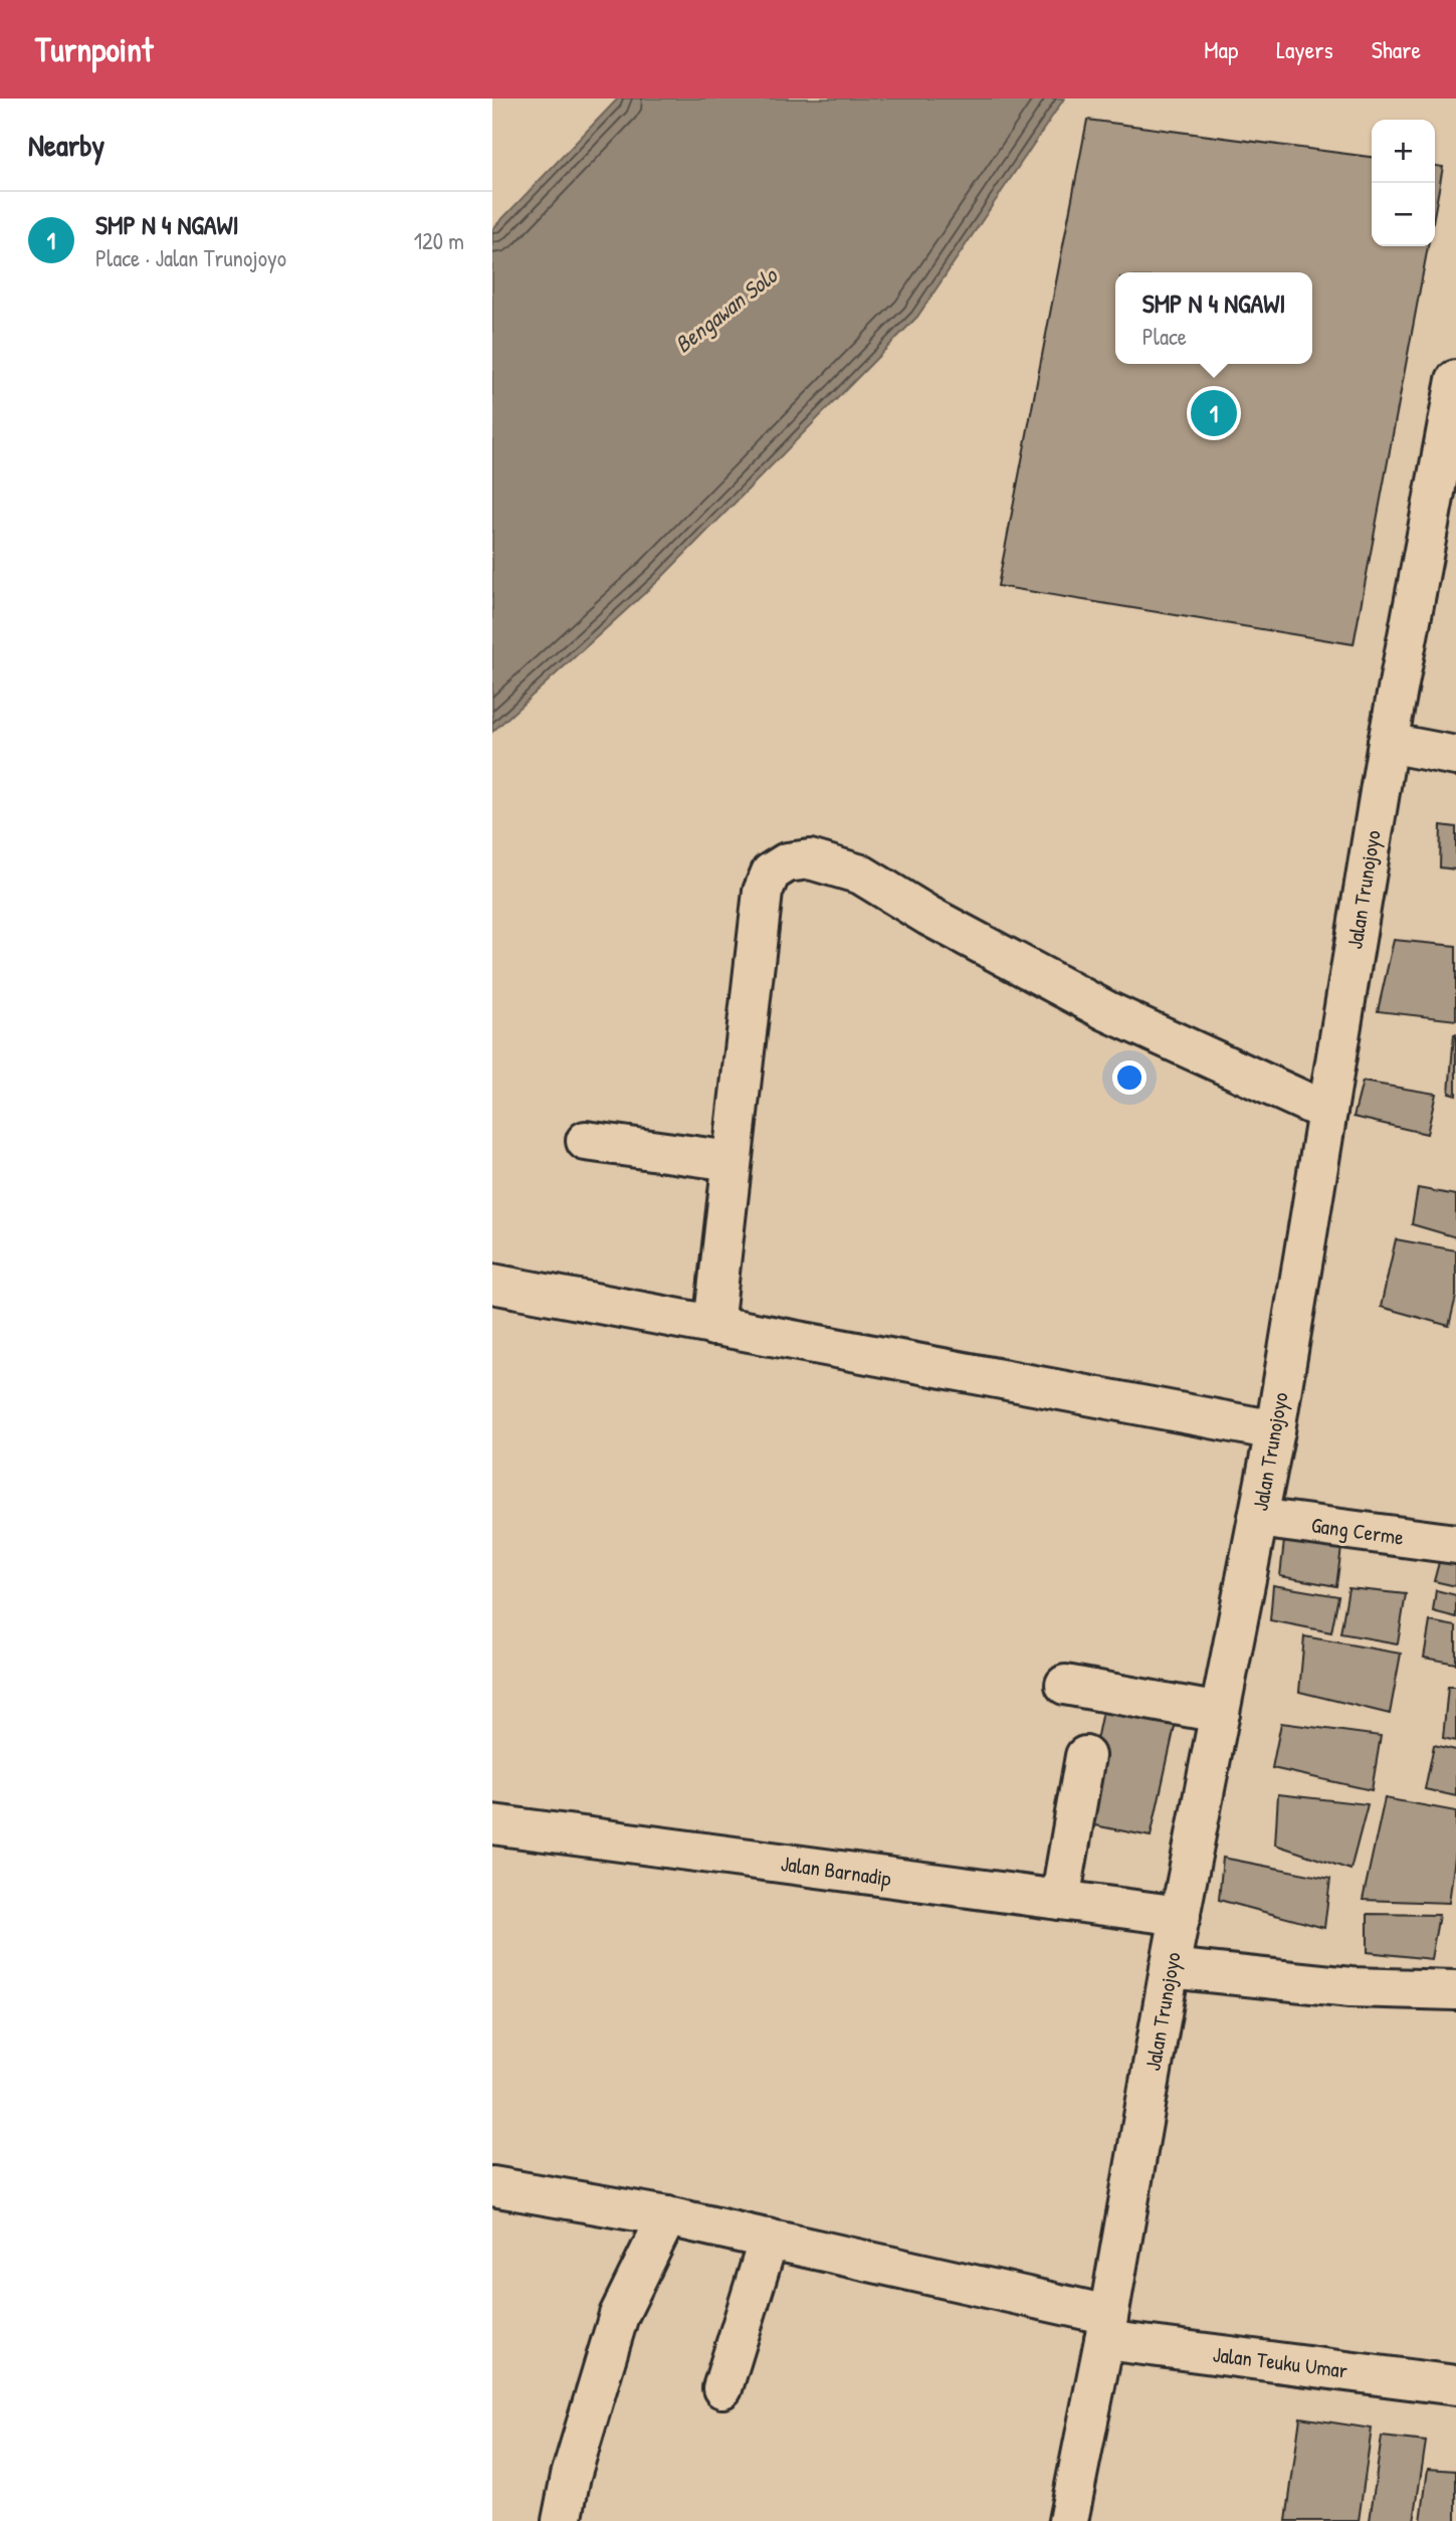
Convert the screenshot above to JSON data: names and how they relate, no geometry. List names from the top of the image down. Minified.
{"streets":{"street":["Jalan Trunojoyo","Gang Cerme","Jalan Barnadip","Jalan Teuku Umar"]},"crossings":[["Jalan Trunojoyo","Gang Cerme"],["Jalan Trunojoyo","Jalan Barnadip"],["Jalan Trunojoyo","Jalan Teuku Umar"]],"water":["Bengawan Solo"],"page":{"header":"Turnpoint","nav":["Map","Layers","Share"],"heading":"Nearby","map_buttons":["+","−"],"list":[{"mark":"1","name":"SMP N 4 NGAWI","note":"Place · Jalan Trunojoyo","value":"120 m"}],"popup":["SMP N 4 NGAWI","Place"],"pins":"1"}}
